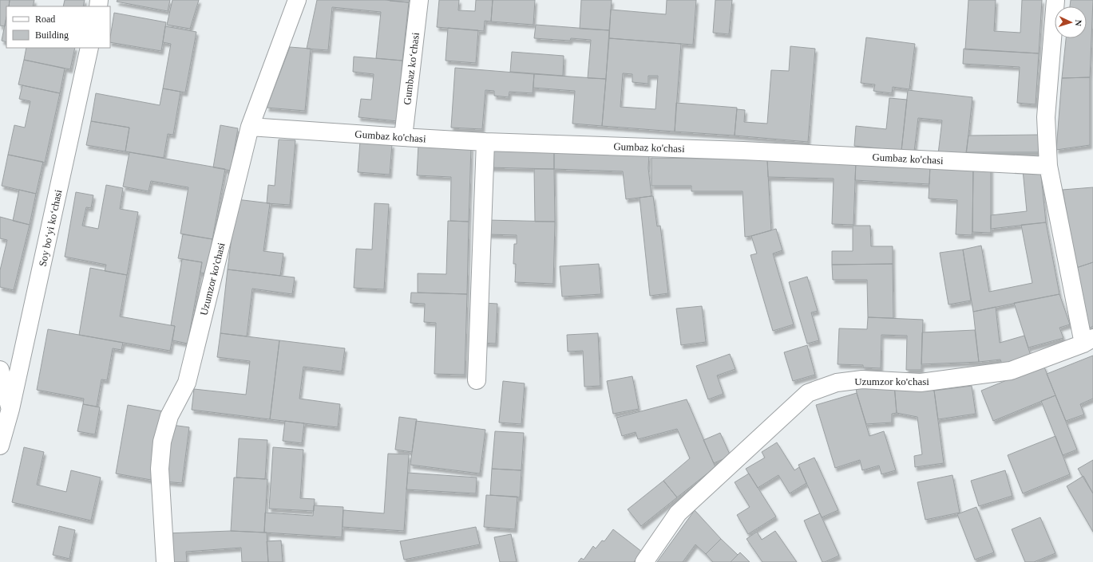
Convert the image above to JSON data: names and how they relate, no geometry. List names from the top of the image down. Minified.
{"streets":{"street":["Gumbaz koʻchasi","Gumbaz ko'chasi","Soy boʻyi koʻchasi","Uzumzor ko'chasi"]},"crossings":[["Gumbaz koʻchasi","Gumbaz ko'chasi"],["Gumbaz ko'chasi","Uzumzor ko'chasi"]],"legend":["Road","Building"],"north":"right"}
